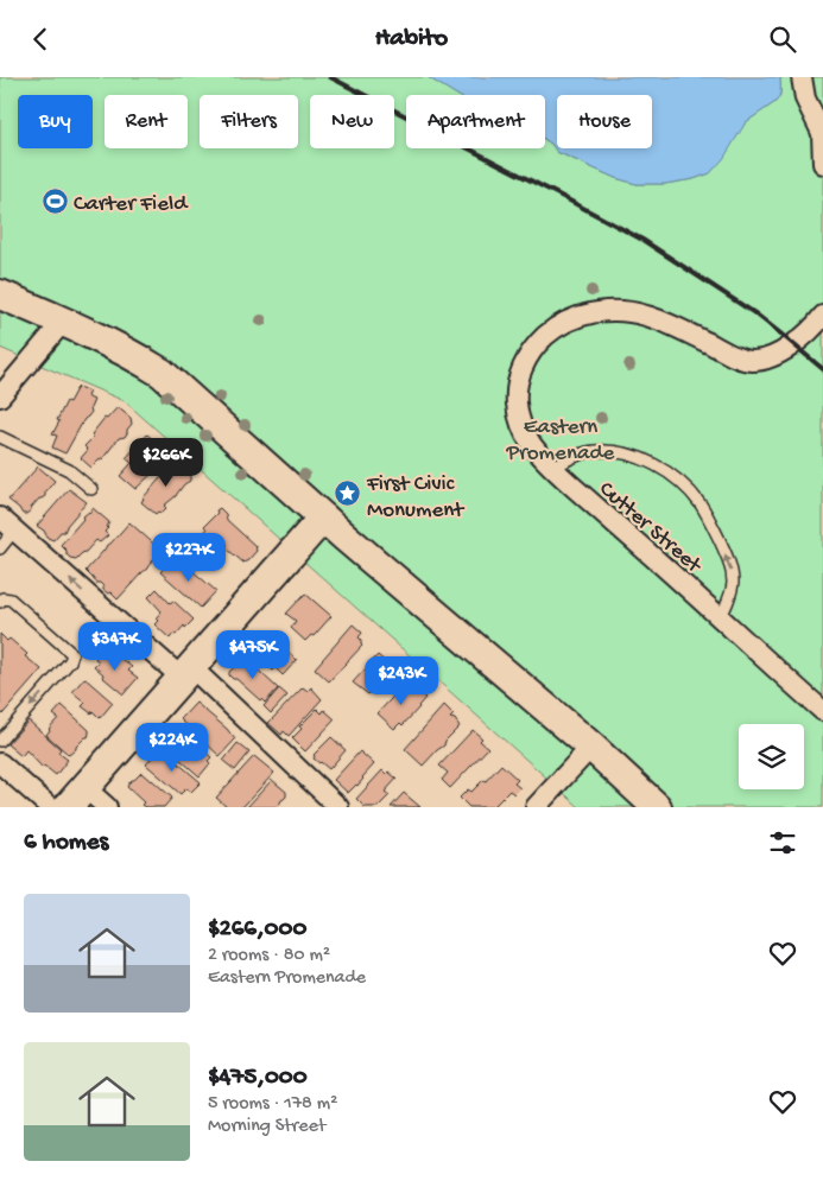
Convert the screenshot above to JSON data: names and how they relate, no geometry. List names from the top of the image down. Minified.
{"streets":{"street":["Cutter Street"]},"parks":["Eastern Promenade"],"places":{"sports":["Carter Field"],"place":["First Civic Monument"]},"page":{"header":"Habito","chip":["Buy","Rent","Filters","New","Apartment","House"],"price":["$266K","$227K","$347K","$475K","$243K","$224K"],"heading":"6 homes","list":[{"name":"$266,000","note":"2 rooms · 80 m² · Eastern Promenade"},{"name":"$475,000","note":"5 rooms · 178 m² · Morning Street"}]}}
